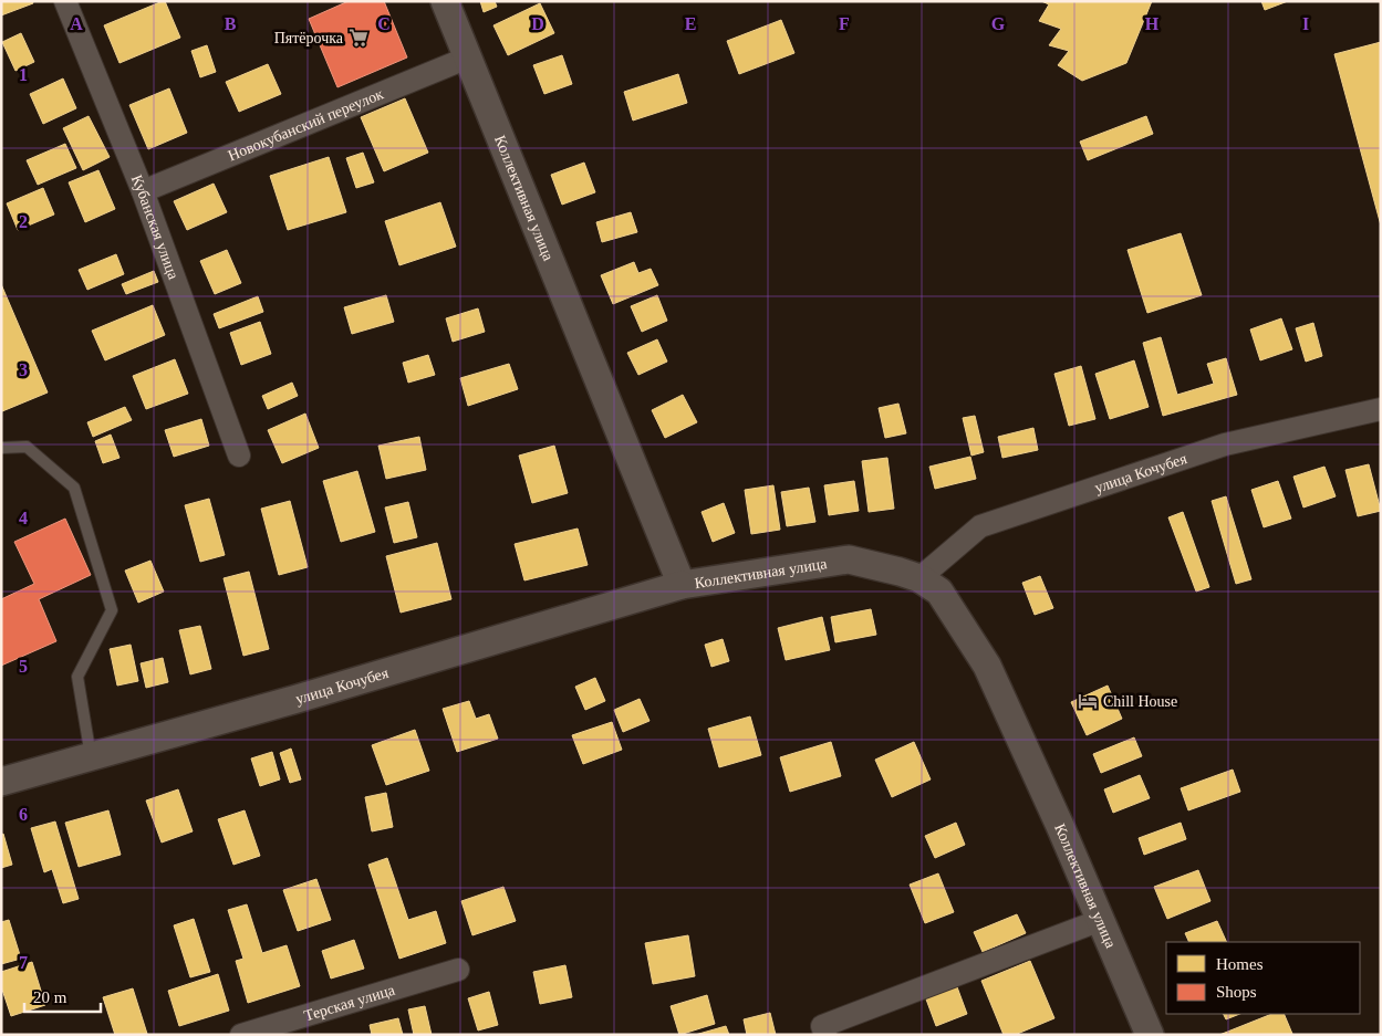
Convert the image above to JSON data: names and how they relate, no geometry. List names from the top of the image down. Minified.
{"streets":{"street":["Новокубанский переулок","Коллективная улица","Кубанская улица","улица Кочубея","Терская улица"]},"crossings":[["Новокубанский переулок","Коллективная улица"],["Новокубанский переулок","Кубанская улица"],["Коллективная улица","улица Кочубея"]],"places":{"supermarket":["Пятёрочка"],"hotel":["Chill House"]},"legend":["Homes","Shops"],"scale_bar":"20 m","grid":{"columns":["A","B","C","D","E","F","G","H","I"],"rows":["1","2","3","4","5","6","7"]}}
